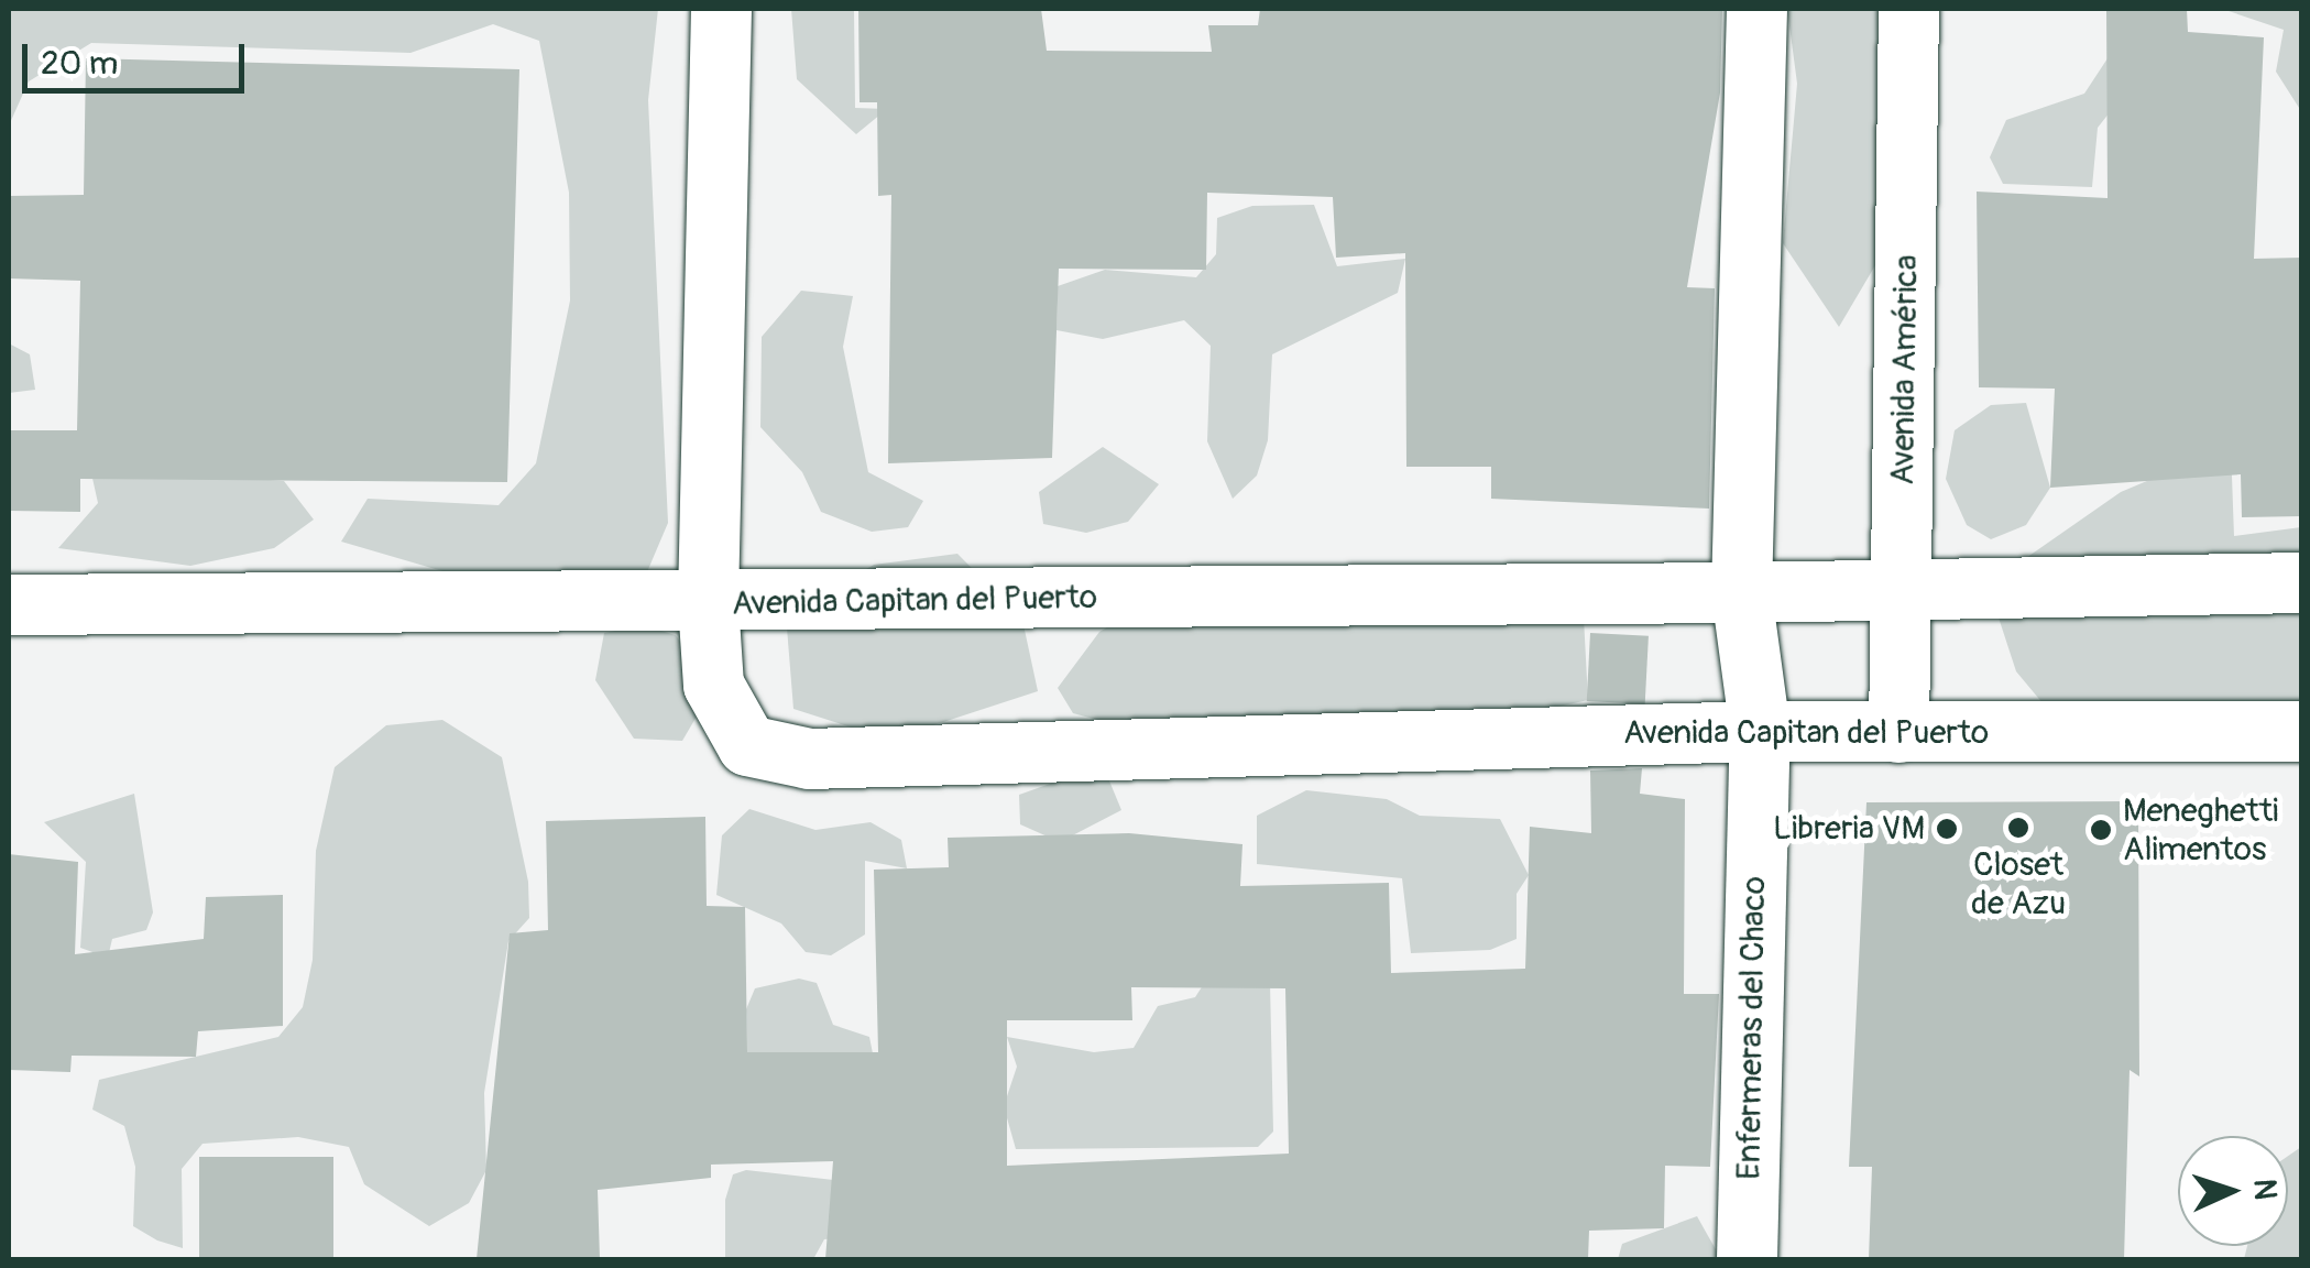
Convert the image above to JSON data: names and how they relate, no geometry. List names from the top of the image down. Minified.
{"streets":{"street":["Avenida América","Avenida Capitan del Puerto","Enfermeras del Chaco"]},"crossings":[["Avenida América","Avenida Capitan del Puerto"],["Avenida Capitan del Puerto","Enfermeras del Chaco"]],"places":["Closet de Azu","Libreria VM","Meneghetti Alimentos"],"scale_bar":"20 m","north":"right"}
